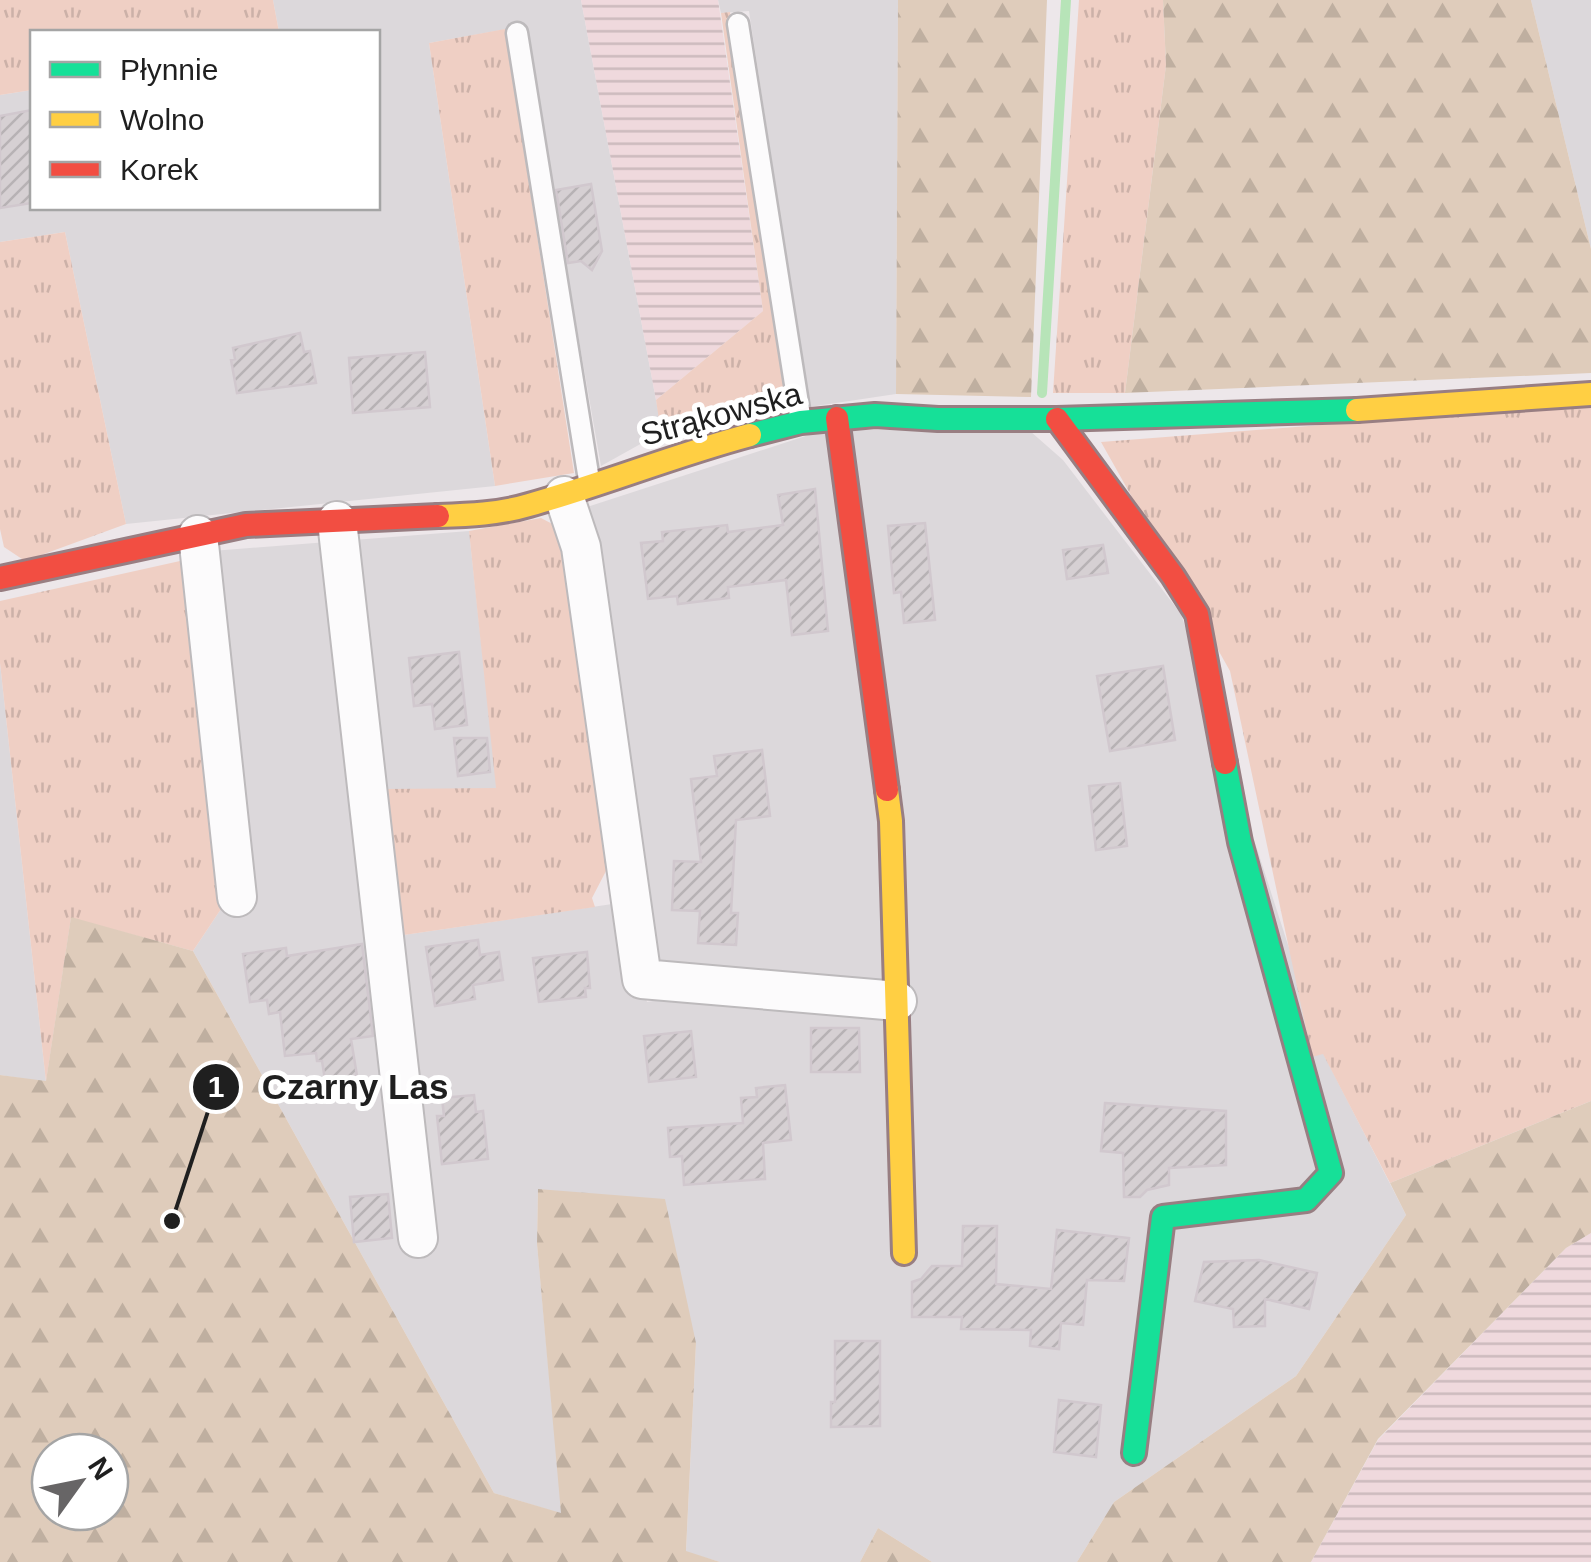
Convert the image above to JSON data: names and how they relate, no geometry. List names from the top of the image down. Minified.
{"streets":{"street":["Strąkowska"]},"places":["Czarny Las"],"legend":["Płynnie","Wolno","Korek"],"north":"top right"}
